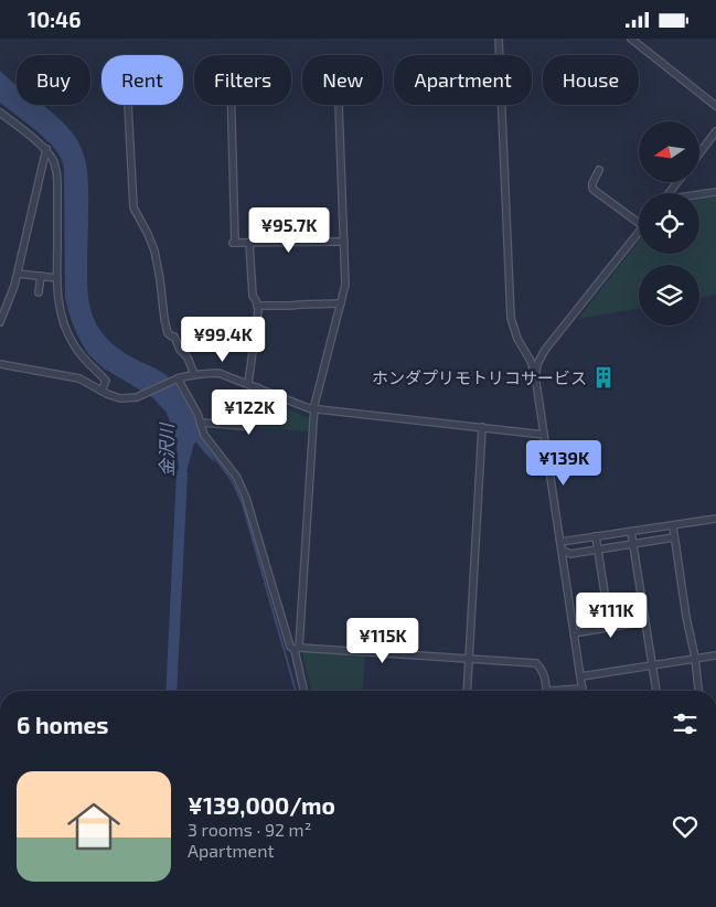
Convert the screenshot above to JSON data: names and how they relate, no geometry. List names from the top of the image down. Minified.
{"water":["金沢川"],"places":{"building":["ホンダプリモトリコサービス"]},"north":"left","page":{"status":"10:46","chip":["Buy","Rent","Filters","New","Apartment","House"],"price":["¥95.7K","¥99.4K","¥122K","¥139K","¥111K","¥115K"],"heading":"6 homes","list":[{"name":"¥139,000/mo","note":"3 rooms · 92 m² · Apartment"}]}}
